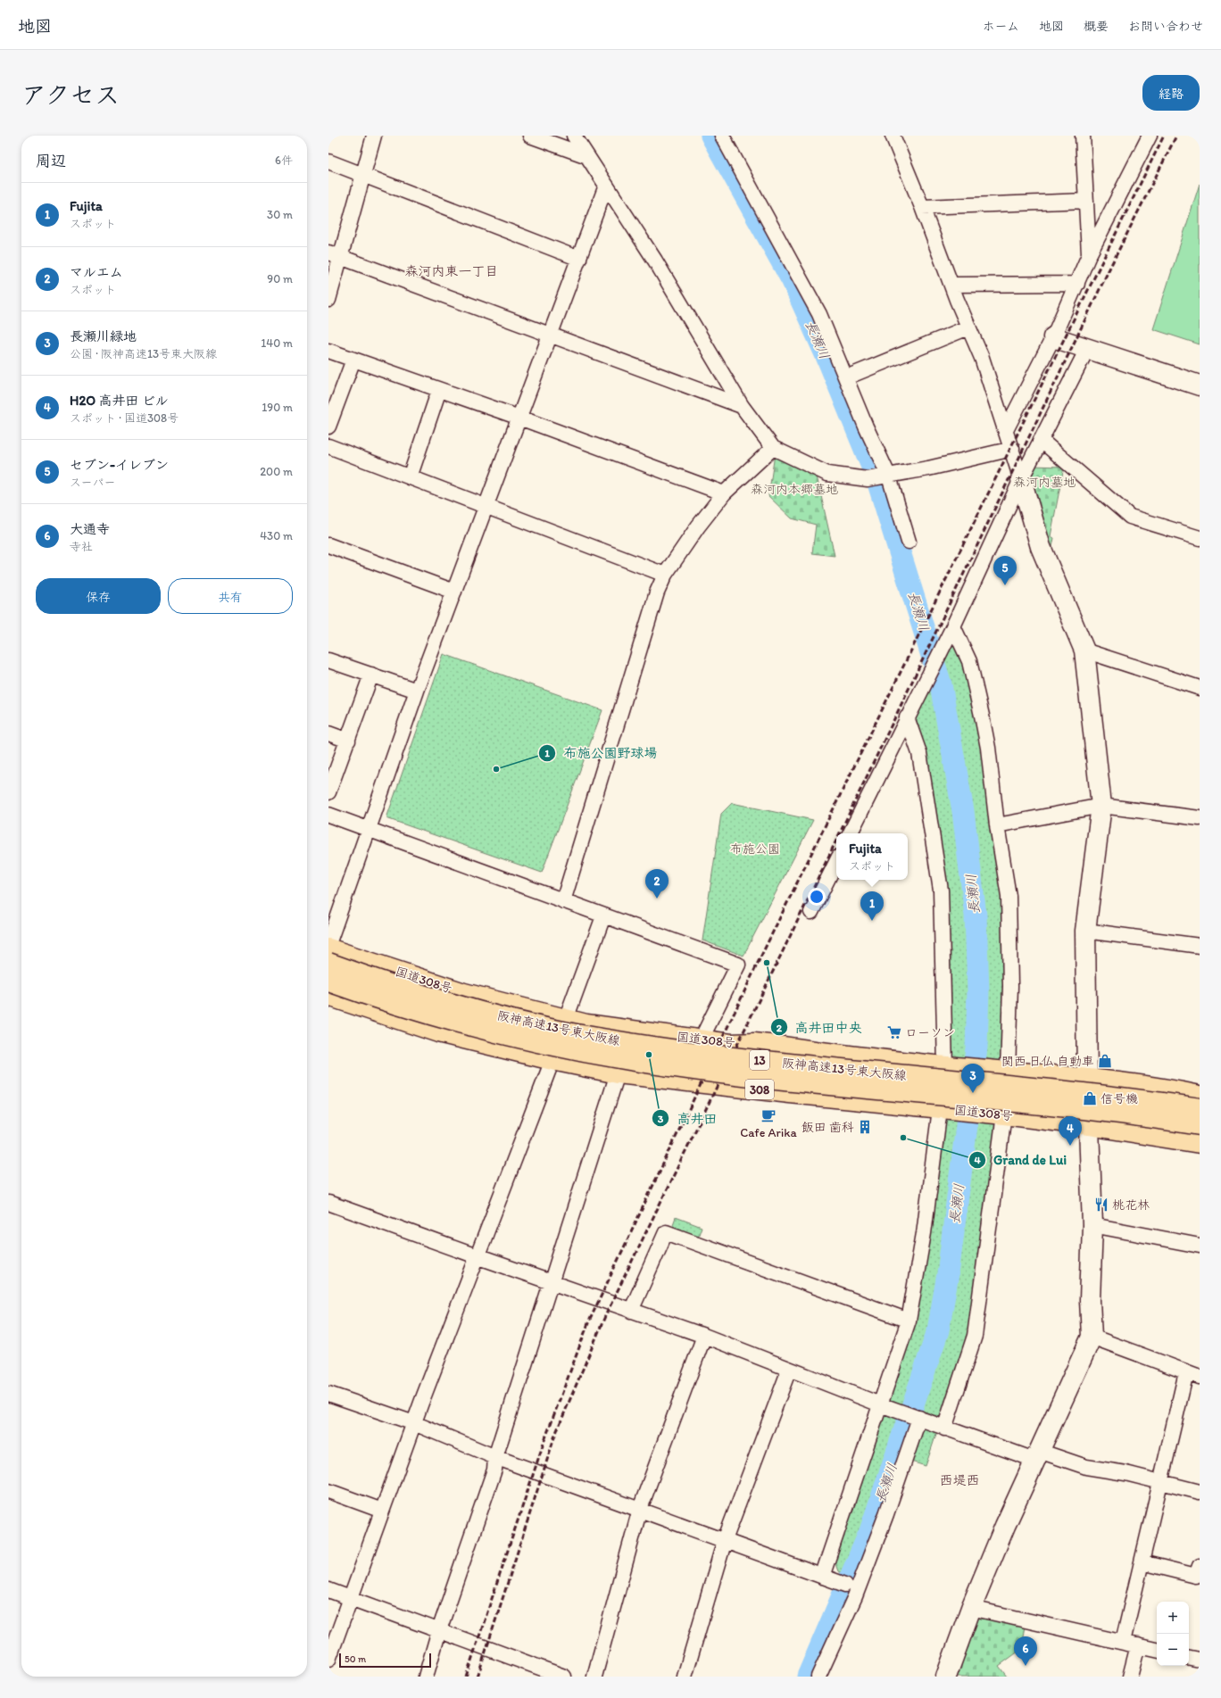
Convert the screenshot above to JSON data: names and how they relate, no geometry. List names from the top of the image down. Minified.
{"streets":{"highway":["国道308号","阪神高速13号東大阪線","13","308"]},"districts":["森河内東一丁目","西堤西"],"water":["長瀬川"],"parks":["森河内墓地","森河内本郷墓地","布施公園"],"places":{"other":["布施公園野球場","高井田中央","高井田","Grand de Lui"],"supermarket":["ローソン"],"shop":["関西 日仏 自動車","信号機"],"cafe":["Cafe Arika"],"building":["飯田 歯科"],"restaurant":["桃花林"]},"scale_bar":"50 m","page":{"header":"地図","nav":["ホーム","地図","概要","お問い合わせ"],"title":"アクセス","buttons":["経路",["保存","共有"]],"heading":["周辺","6件"],"list":[{"mark":"1","name":"Fujita","note":"スポット","value":"30 m"},{"mark":"2","name":"マルエム","note":"スポット","value":"90 m"},{"mark":"3","name":"長瀬川緑地","note":"公園 · 阪神高速13号東大阪線","value":"140 m"},{"mark":"4","name":"H2O 高井田 ビル","note":"スポット · 国道308号","value":"190 m"},{"mark":"5","name":"セブン-イレブン","note":"スーパー","value":"200 m"},{"mark":"6","name":"大通寺","note":"寺社","value":"430 m"}],"pins":["5","2","1","3","4","6"],"popup":["Fujita","スポット"],"map_buttons":["+","−"],"scale":"50 m"}}
